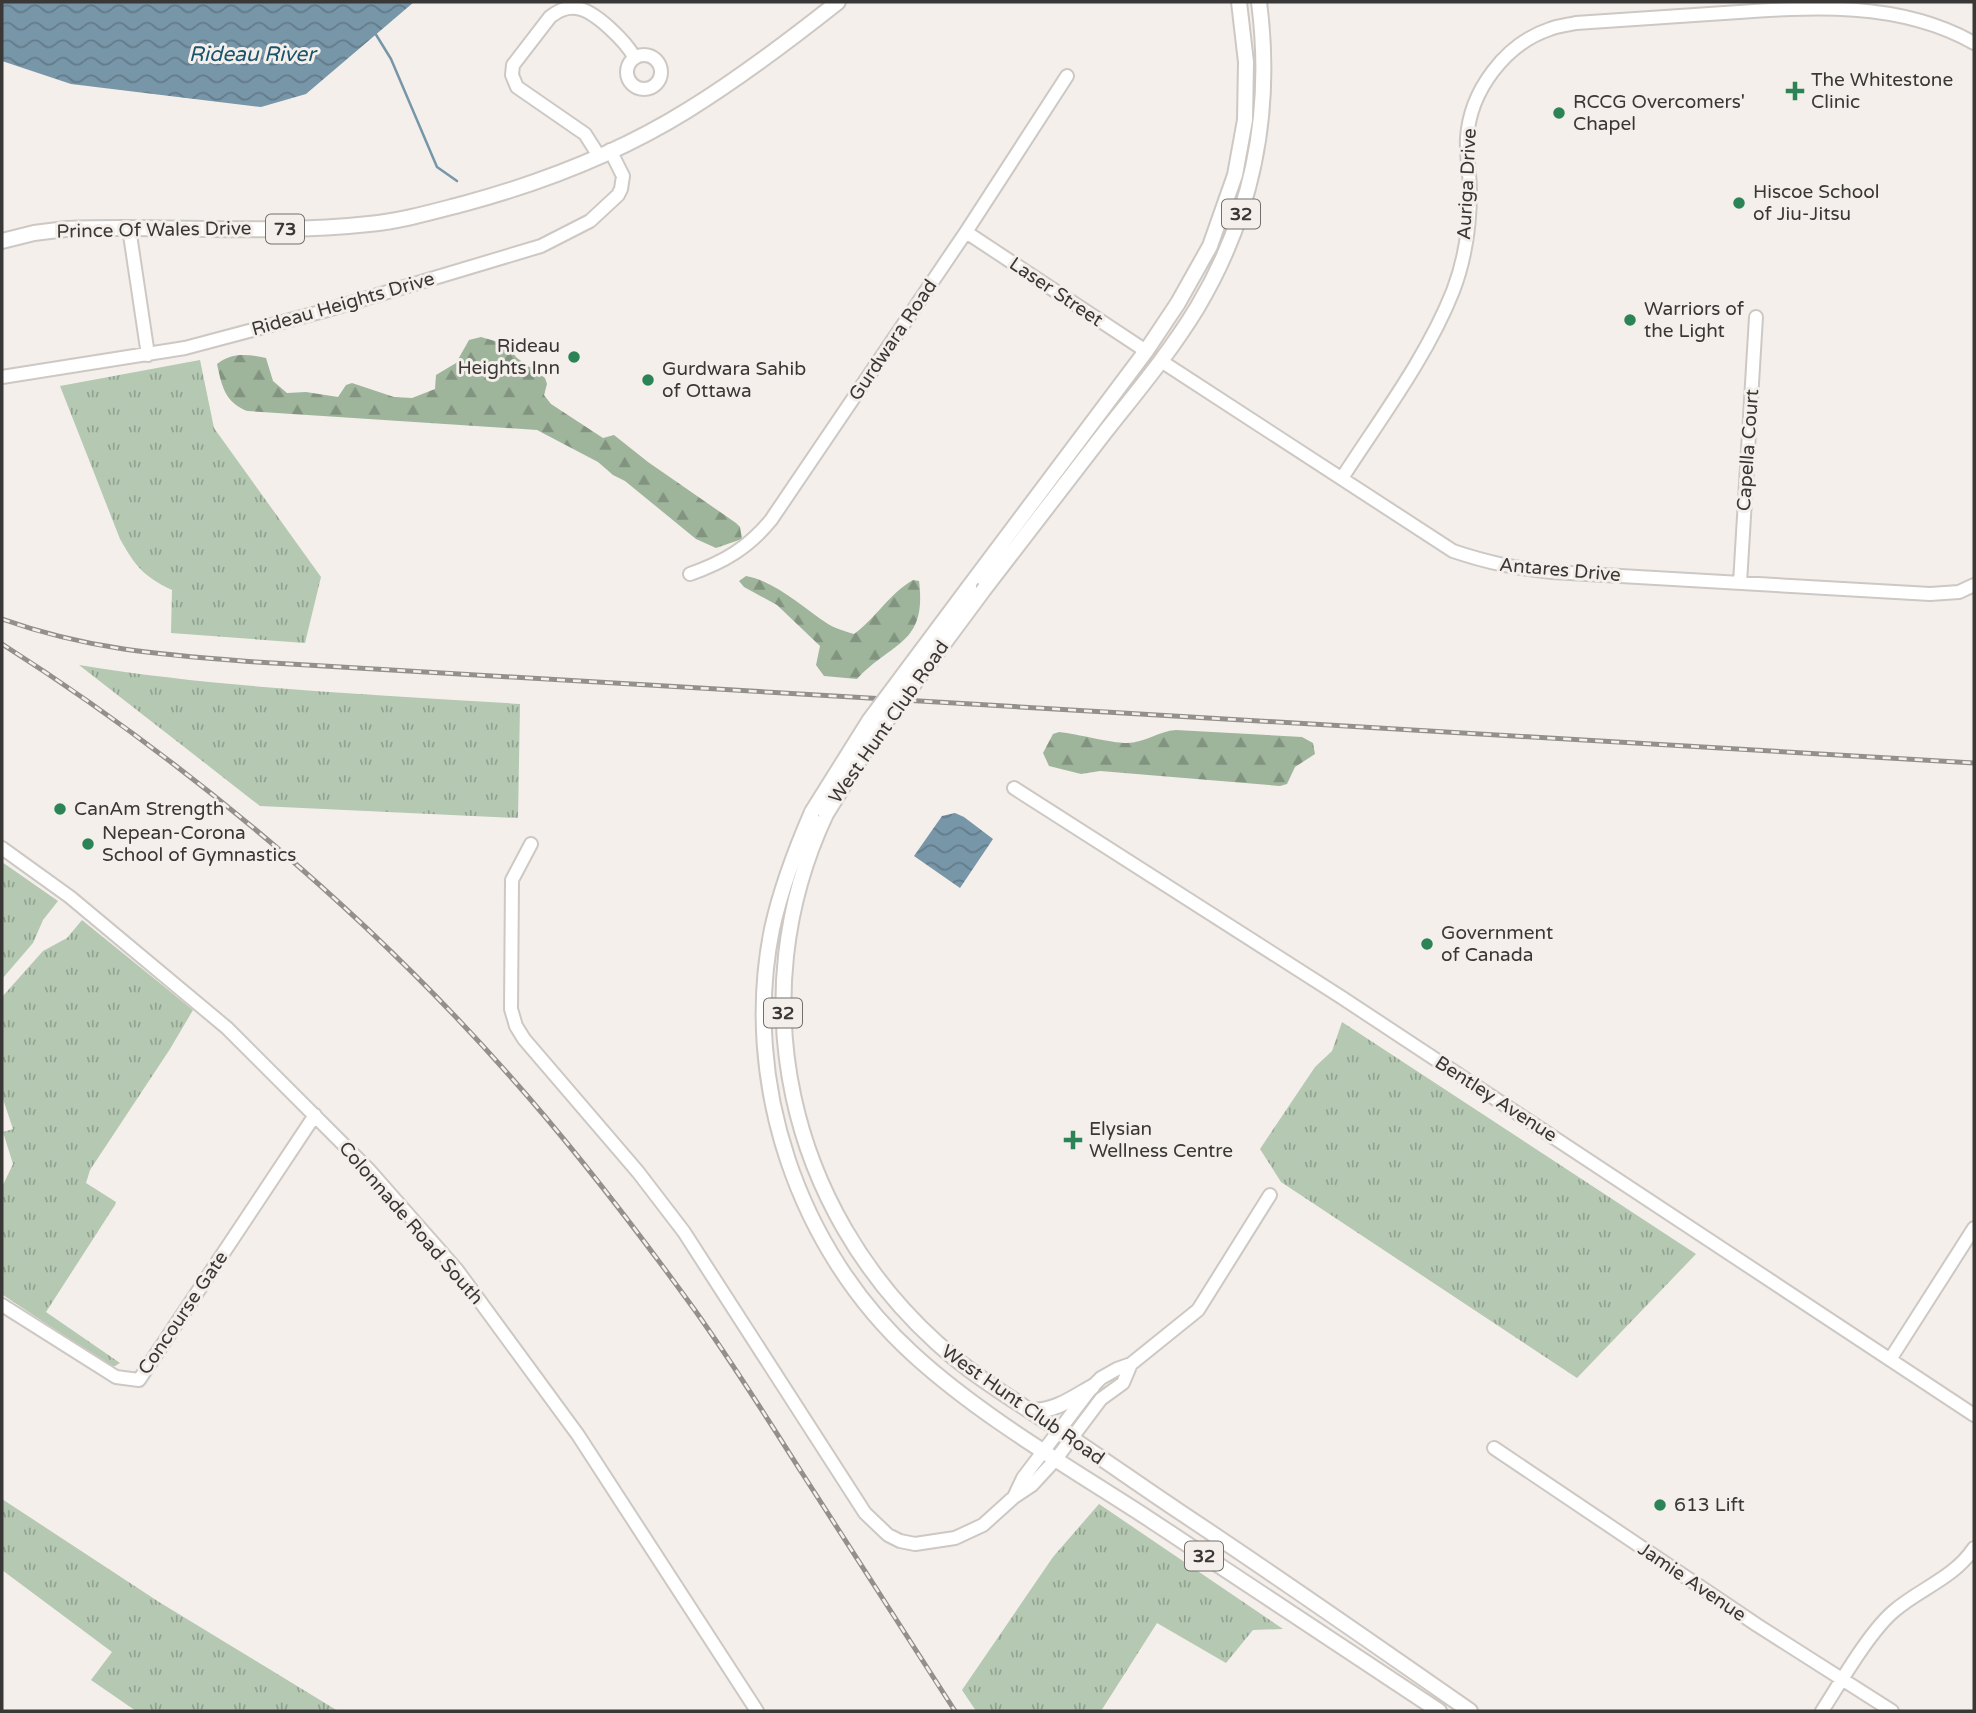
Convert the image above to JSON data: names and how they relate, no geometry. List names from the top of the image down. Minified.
{"streets":{"main road":["32","73","Prince Of Wales Drive","West Hunt Club Road"],"street":["Auriga Drive","Laser Street","Rideau Heights Drive","Gurdwara Road","Capella Court","Antares Drive","Bentley Avenue","Colonnade Road South","Concourse Gate","Jamie Avenue"]},"crossings":[["Auriga Drive","Antares Drive"],["Prince Of Wales Drive","Rideau Heights Drive"],["Laser Street","Gurdwara Road"],["Laser Street","West Hunt Club Road"],["Capella Court","Antares Drive"],["Antares Drive","West Hunt Club Road"],["Colonnade Road South","Concourse Gate"]],"water":["Rideau River"],"places":{"health":["The Whitestone Clinic","Elysian Wellness Centre"],"other":["RCCG Overcomers' Chapel","Hiscoe School of Jiu-Jitsu","Warriors of the Light","Rideau Heights Inn","Gurdwara Sahib of Ottawa","CanAm Strength","Nepean-Corona School of Gymnastics","Government of Canada","613 Lift"]}}
